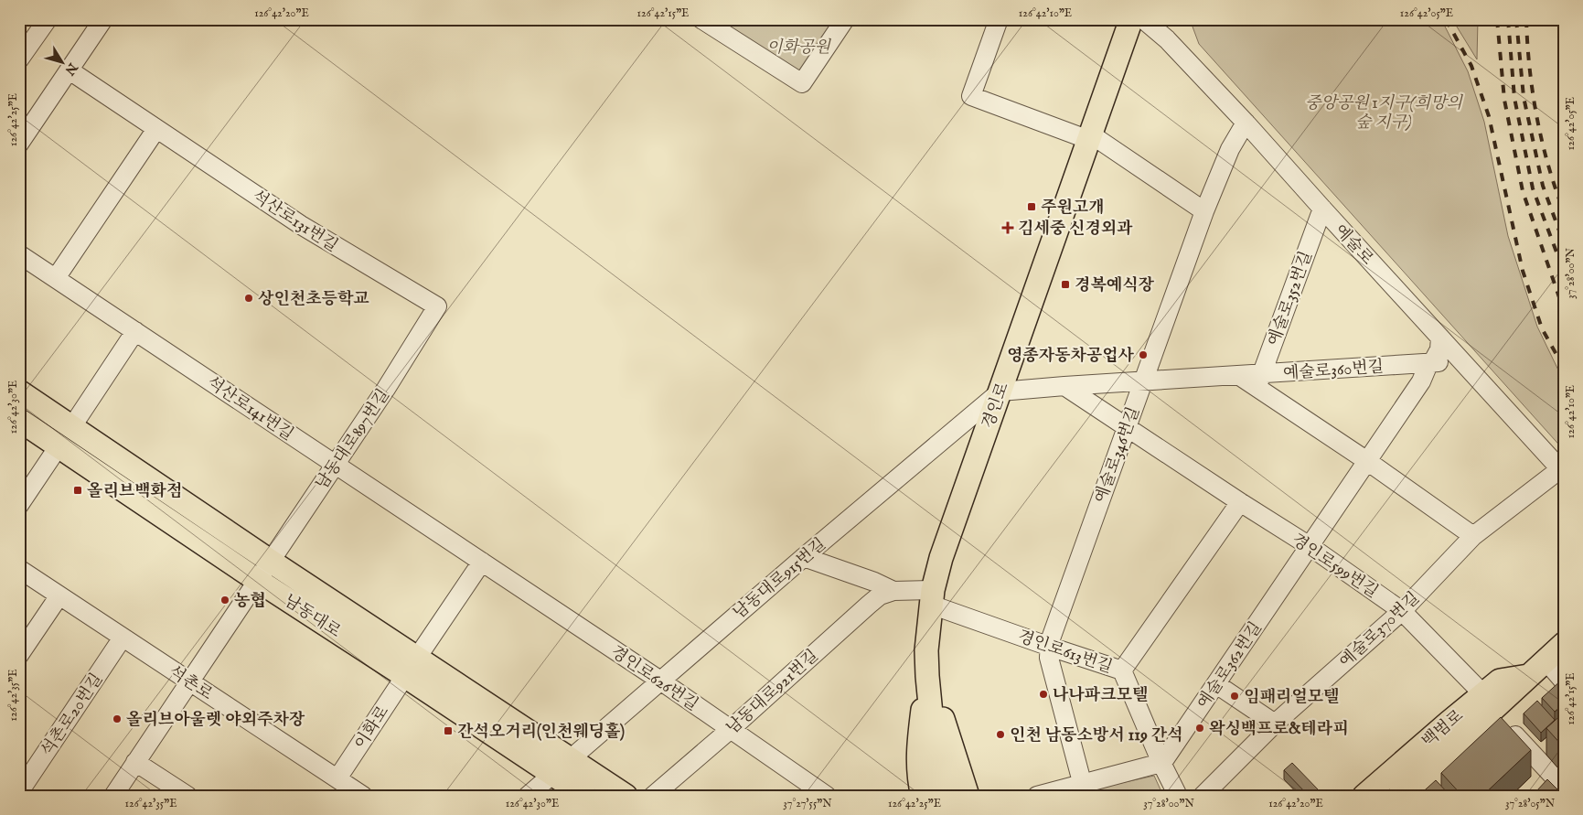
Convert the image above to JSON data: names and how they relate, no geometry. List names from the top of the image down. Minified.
{"streets":{"main road":["경인로","백범로"],"street":["석산로131번길","예술로","예술로352번길","예술로360번길","석산로141번길","남동대로897번길","예술로346번길","경인로599번길","남동대로915번길","예술로370번길","경인로613번길","예술로362번길","경인로626번길","석촌로","남동대로921번길","석촌로20번길","이화로"]},"crossings":[["석산로131번길","남동대로897번길"],["예술로","예술로352번길"],["예술로","예술로360번길"],["예술로","예술로346번길"],["예술로","예술로370번길"],["예술로","예술로362번길"],["예술로352번길","예술로360번길"],["예술로360번길","예술로346번길"],["예술로360번길","경인로599번길"],["예술로360번길","예술로362번길"],["경인로","남동대로915번길"],["경인로","경인로613번길"],["석산로141번길","남동대로897번길"],["석산로141번길","경인로626번길"],["석산로141번길","이화로"],["남동대로897번길","석촌로"],["예술로346번길","경인로599번길"],["예술로346번길","경인로613번길"],["경인로599번길","예술로370번길"],["경인로599번길","예술로362번길"],["경인로599번길","백범로"],["남동대로915번길","경인로626번길"],["경인로613번길","예술로362번길"],["경인로626번길","남동대로921번길"],["경인로626번길","이화로"],["석촌로","석촌로20번길"],["석촌로","이화로"]],"parks":["이화공원","중앙공원 1지구(희망의 숲 지구)"],"places":{"transit":["주원고개","경복예식장","올리브백화점","간석오거리(인천웨딩홀)"],"health":["김세중 신경외과"],"other":["상인천초등학교","영종자동차공업사","농협","나나파크모텔","임패리얼모텔","올리브아울렛 야외주차장","왁싱백프로&테라피","인천 남동소방서 119 간석"]},"north":"bottom right","coordinates":["126°42'20\"E","126°42'15\"E","126°42'10\"E","126°42'05\"E","126°42'25\"E","37°28'00\"N","126°42'30\"E","126°42'35\"E","37°27'55\"N","37°28'05\"N"]}
